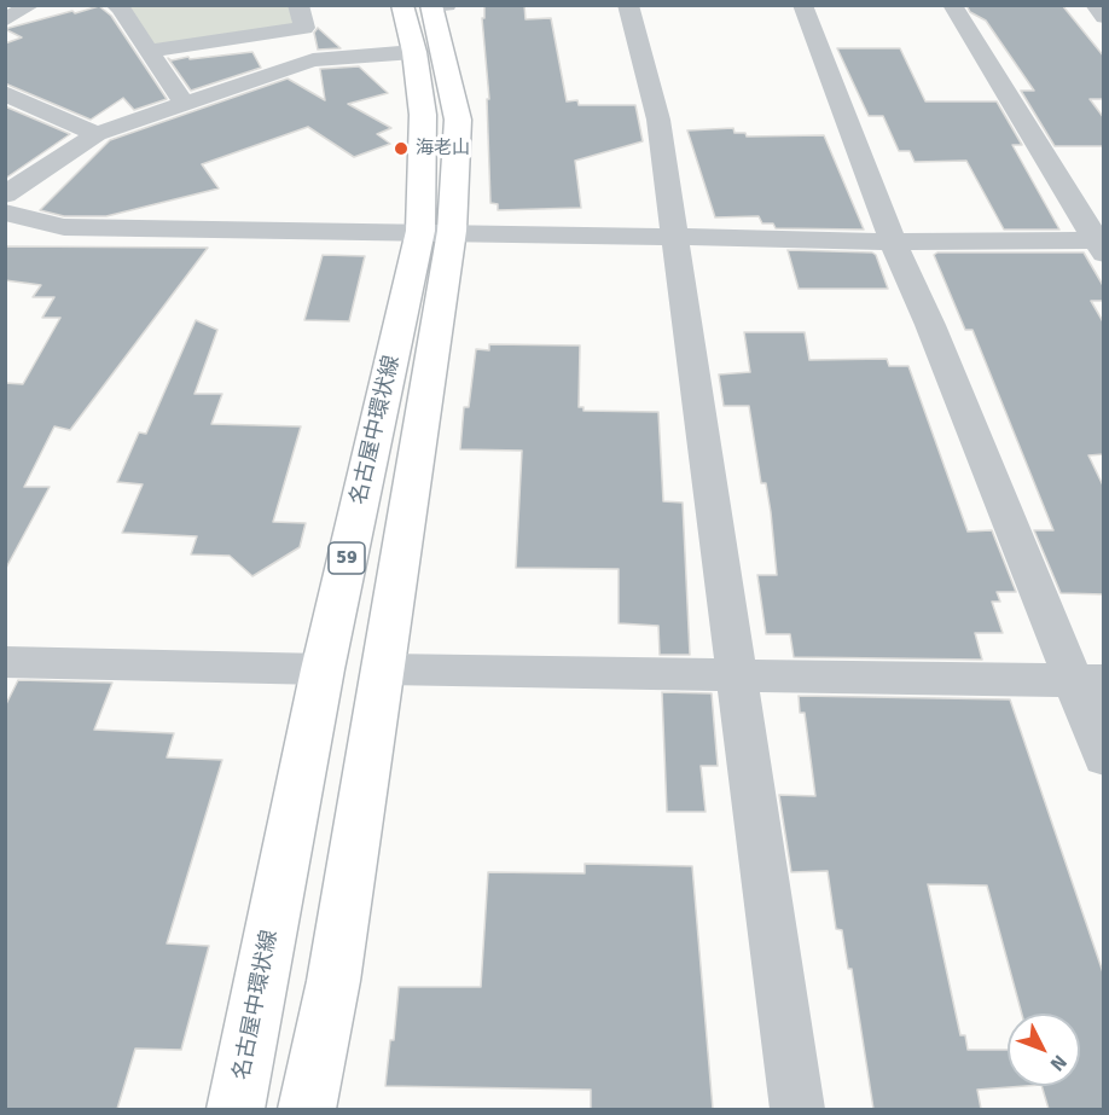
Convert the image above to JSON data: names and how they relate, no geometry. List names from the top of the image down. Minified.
{"streets":{"main road":["名古屋中環状線","59"]},"places":["海老山"],"north":"bottom right"}
